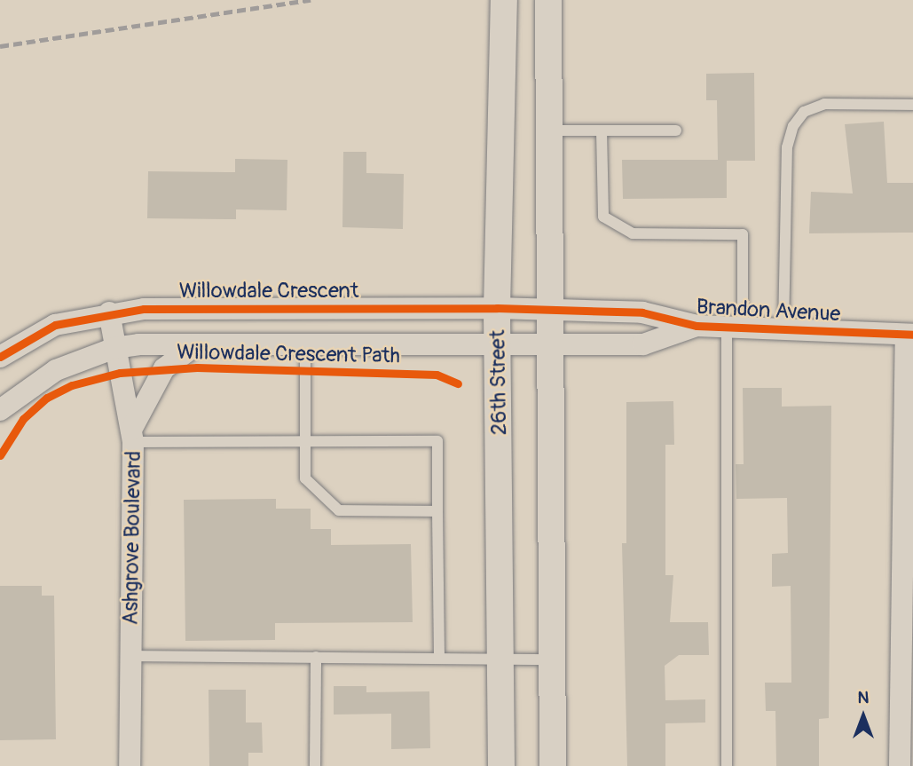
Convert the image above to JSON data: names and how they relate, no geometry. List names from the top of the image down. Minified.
{"streets":{"street":["Willowdale Crescent","Brandon Avenue","26th Street","Ashgrove Boulevard"],"cycle path":["Willowdale Crescent Path"]},"crossings":[["Willowdale Crescent","Brandon Avenue"],["Willowdale Crescent","26th Street"],["Willowdale Crescent","Ashgrove Boulevard"]],"north":"top"}
